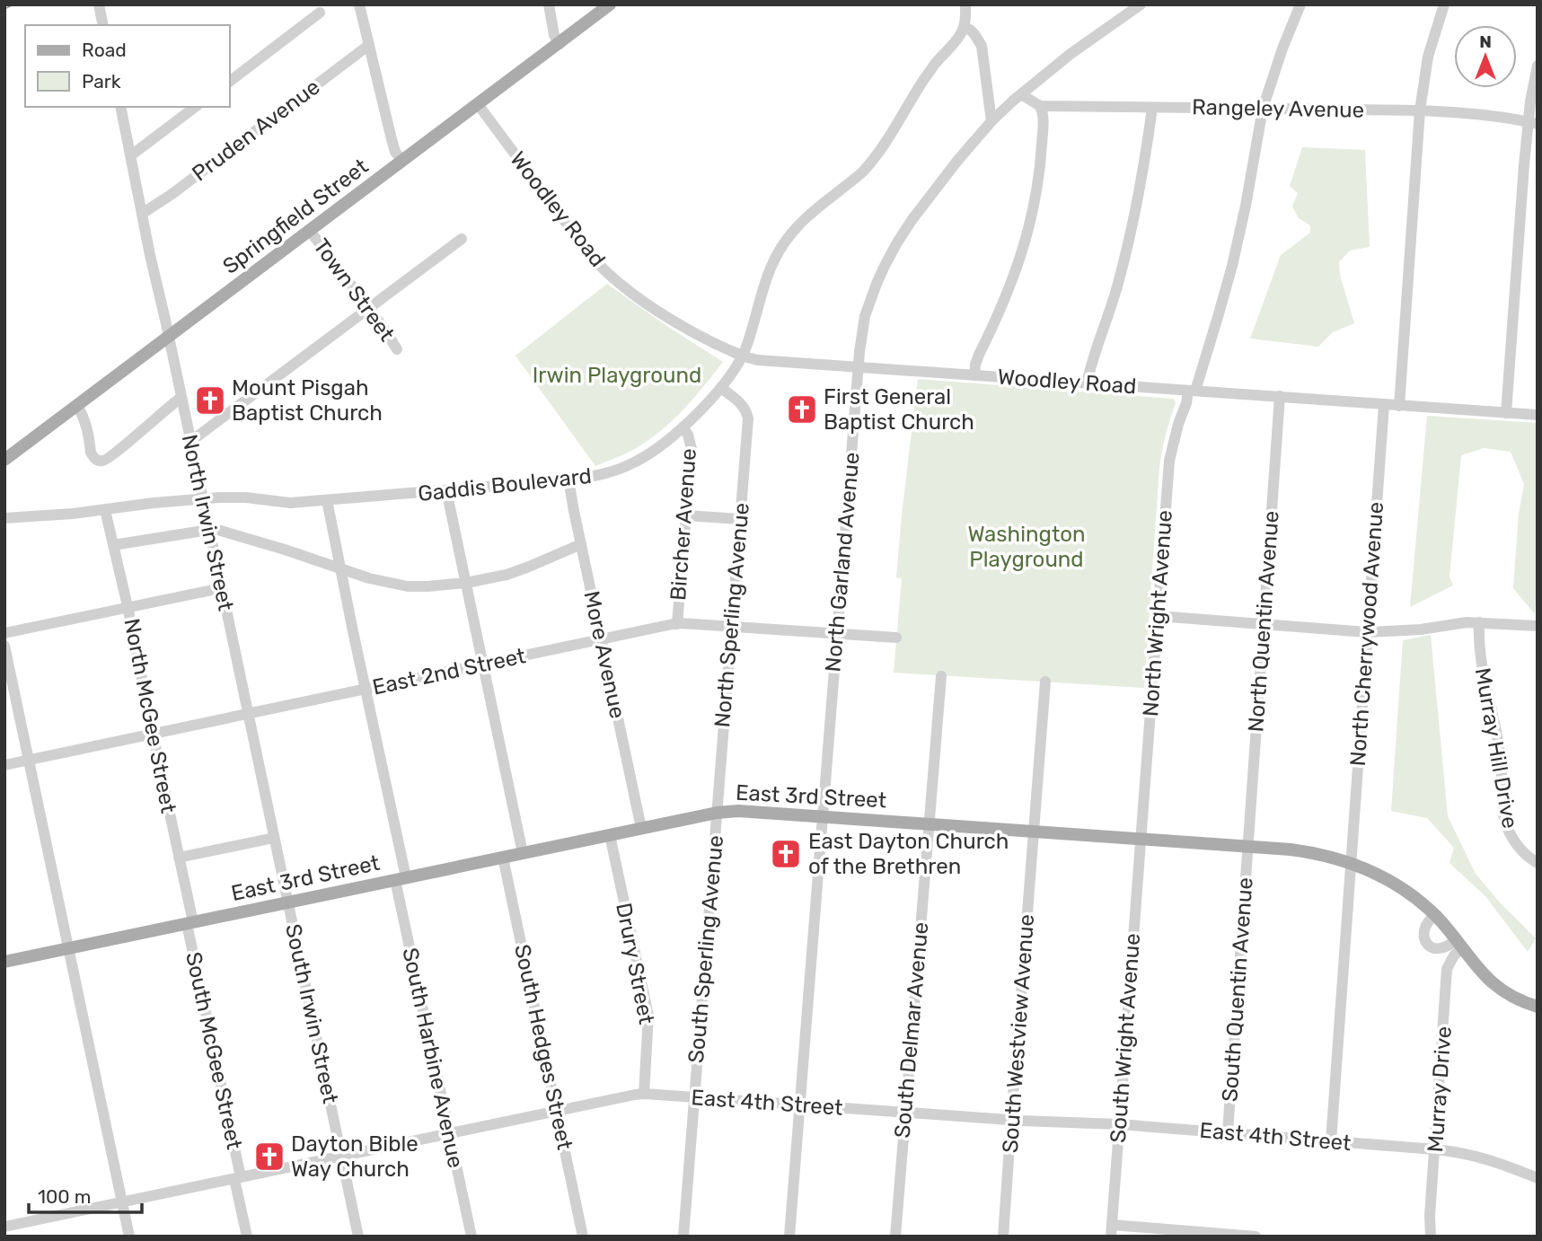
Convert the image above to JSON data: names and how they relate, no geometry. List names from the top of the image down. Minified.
{"streets":{"main road":["Springfield Street","East 3rd Street"],"street":["Rangeley Avenue","Pruden Avenue","Woodley Road","Town Street","Gaddis Boulevard","North Irwin Street","Bircher Avenue","North Garland Avenue","North Wright Avenue","North Sperling Avenue","North Quentin Avenue","North Cherrywood Avenue","More Avenue","East 2nd Street","North McGee Street","Murray Hill Drive","South Sperling Avenue","Drury Street","South Quentin Avenue","South Irwin Street","South Delmar Avenue","South Westview Avenue","South Wright Avenue","South Hedges Street","South McGee Street","South Harbine Avenue","Murray Drive","East 4th Street"]},"crossings":[["Rangeley Avenue","North Wright Avenue"],["Pruden Avenue","North Irwin Street"],["Woodley Road","Springfield Street"],["Woodley Road","Gaddis Boulevard"],["Woodley Road","North Garland Avenue"],["Woodley Road","North Wright Avenue"],["Woodley Road","North Quentin Avenue"],["Woodley Road","North Cherrywood Avenue"],["Springfield Street","Town Street"],["Springfield Street","North Irwin Street"],["Gaddis Boulevard","North Irwin Street"],["Gaddis Boulevard","Bircher Avenue"],["Gaddis Boulevard","North Sperling Avenue"],["Gaddis Boulevard","More Avenue"],["Gaddis Boulevard","North McGee Street"],["Gaddis Boulevard","South Harbine Avenue"],["North Irwin Street","East 2nd Street"],["North Irwin Street","East 3rd Street"],["North Irwin Street","South Irwin Street"],["Bircher Avenue","East 2nd Street"],["North Garland Avenue","East 2nd Street"],["North Garland Avenue","East 3rd Street"],["North Garland Avenue","East 4th Street"],["North Wright Avenue","East 3rd Street"],["North Wright Avenue","South Wright Avenue"],["North Sperling Avenue","East 2nd Street"],["North Sperling Avenue","East 3rd Street"],["North Sperling Avenue","South Sperling Avenue"],["North Quentin Avenue","East 3rd Street"],["North Quentin Avenue","South Quentin Avenue"],["North Cherrywood Avenue","East 3rd Street"],["North Cherrywood Avenue","East 4th Street"],["More Avenue","East 2nd Street"],["More Avenue","East 3rd Street"],["East 2nd Street","North McGee Street"],["East 2nd Street","South Harbine Avenue"],["North McGee Street","East 3rd Street"],["North McGee Street","South McGee Street"],["East 3rd Street","South Sperling Avenue"],["East 3rd Street","Drury Street"],["East 3rd Street","South Quentin Avenue"],["East 3rd Street","South Irwin Street"],["East 3rd Street","South Delmar Avenue"],["East 3rd Street","South Westview Avenue"],["East 3rd Street","South Wright Avenue"],["East 3rd Street","South Hedges Street"],["East 3rd Street","South McGee Street"],["East 3rd Street","South Harbine Avenue"],["East 3rd Street","Murray Drive"],["South Sperling Avenue","East 4th Street"],["Drury Street","East 4th Street"],["South Quentin Avenue","East 4th Street"],["South Irwin Street","East 4th Street"],["South Delmar Avenue","East 4th Street"],["South Westview Avenue","East 4th Street"],["South Wright Avenue","East 4th Street"],["South Hedges Street","East 4th Street"],["South McGee Street","East 4th Street"],["South Harbine Avenue","East 4th Street"],["Murray Drive","East 4th Street"]],"parks":["Irwin Playground","Washington Playground"],"places":{"church":["Mount Pisgah Baptist Church","First General Baptist Church","East Dayton Church of the Brethren","Dayton Bible Way Church"]},"legend":["Road","Park"],"scale_bar":"100 m","north":"top"}
